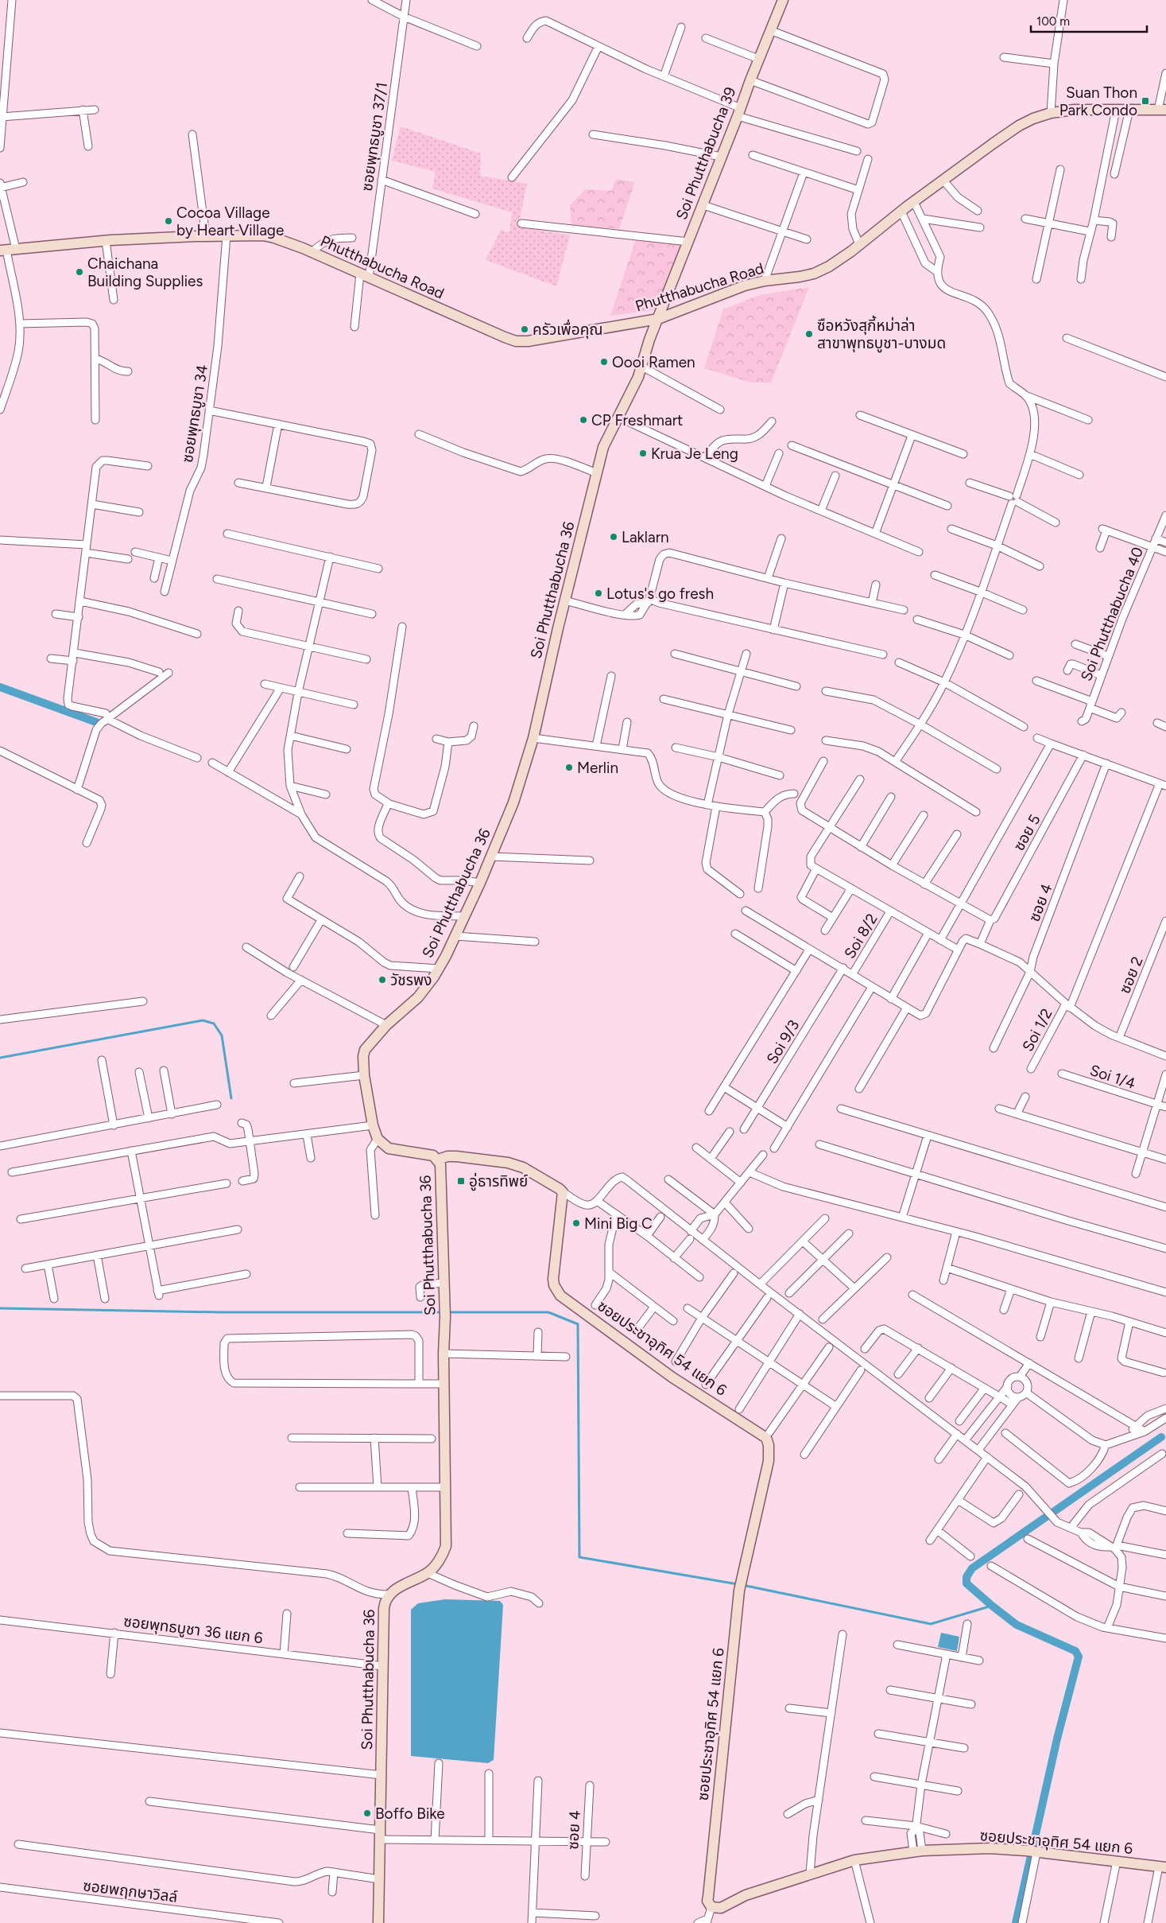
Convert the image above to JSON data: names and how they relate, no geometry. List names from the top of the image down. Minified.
{"streets":{"street":["ซอยพุทธบูชา 37/1","Soi Phutthabucha 39","Phutthabucha Road","ซอยพุทธบูชา 34","Soi Phutthabucha 36","Soi Phutthabucha 40","ซอย 5","ซอย 4","Soi 8/2","ซอย 2","Soi 1/2","Soi 9/3","Soi 1/4","ซอยประชาอุทิศ 54 แยก 6","ซอยพุทธบูชา 36 แยก 6","ซอยพฤกษาวิลล์"]},"crossings":[["ซอยพุทธบูชา 37/1","Phutthabucha Road"],["Soi Phutthabucha 39","Phutthabucha Road"],["Soi Phutthabucha 39","Soi Phutthabucha 36"],["Phutthabucha Road","ซอยพุทธบูชา 34"],["Phutthabucha Road","Soi Phutthabucha 36"],["Soi Phutthabucha 36","ซอยพุทธบูชา 36 แยก 6"]],"places":{"transit":["Suan Thon Park Condo","อู่ธารทิพย์"],"other":["Cocoa Village by Heart Village","Chaichana Building Supplies","ครัวเพื่อคุณ","ซือหวังสุกี้หม่าล่า สาขาพุทธบูชา-บางมด","Oooi Ramen","CP Freshmart","Krua Je Leng","Laklarn","Lotus's go fresh","Merlin","วัชรพง","Mini Big C","Boffo Bike"]},"scale_bar":"100 m"}
